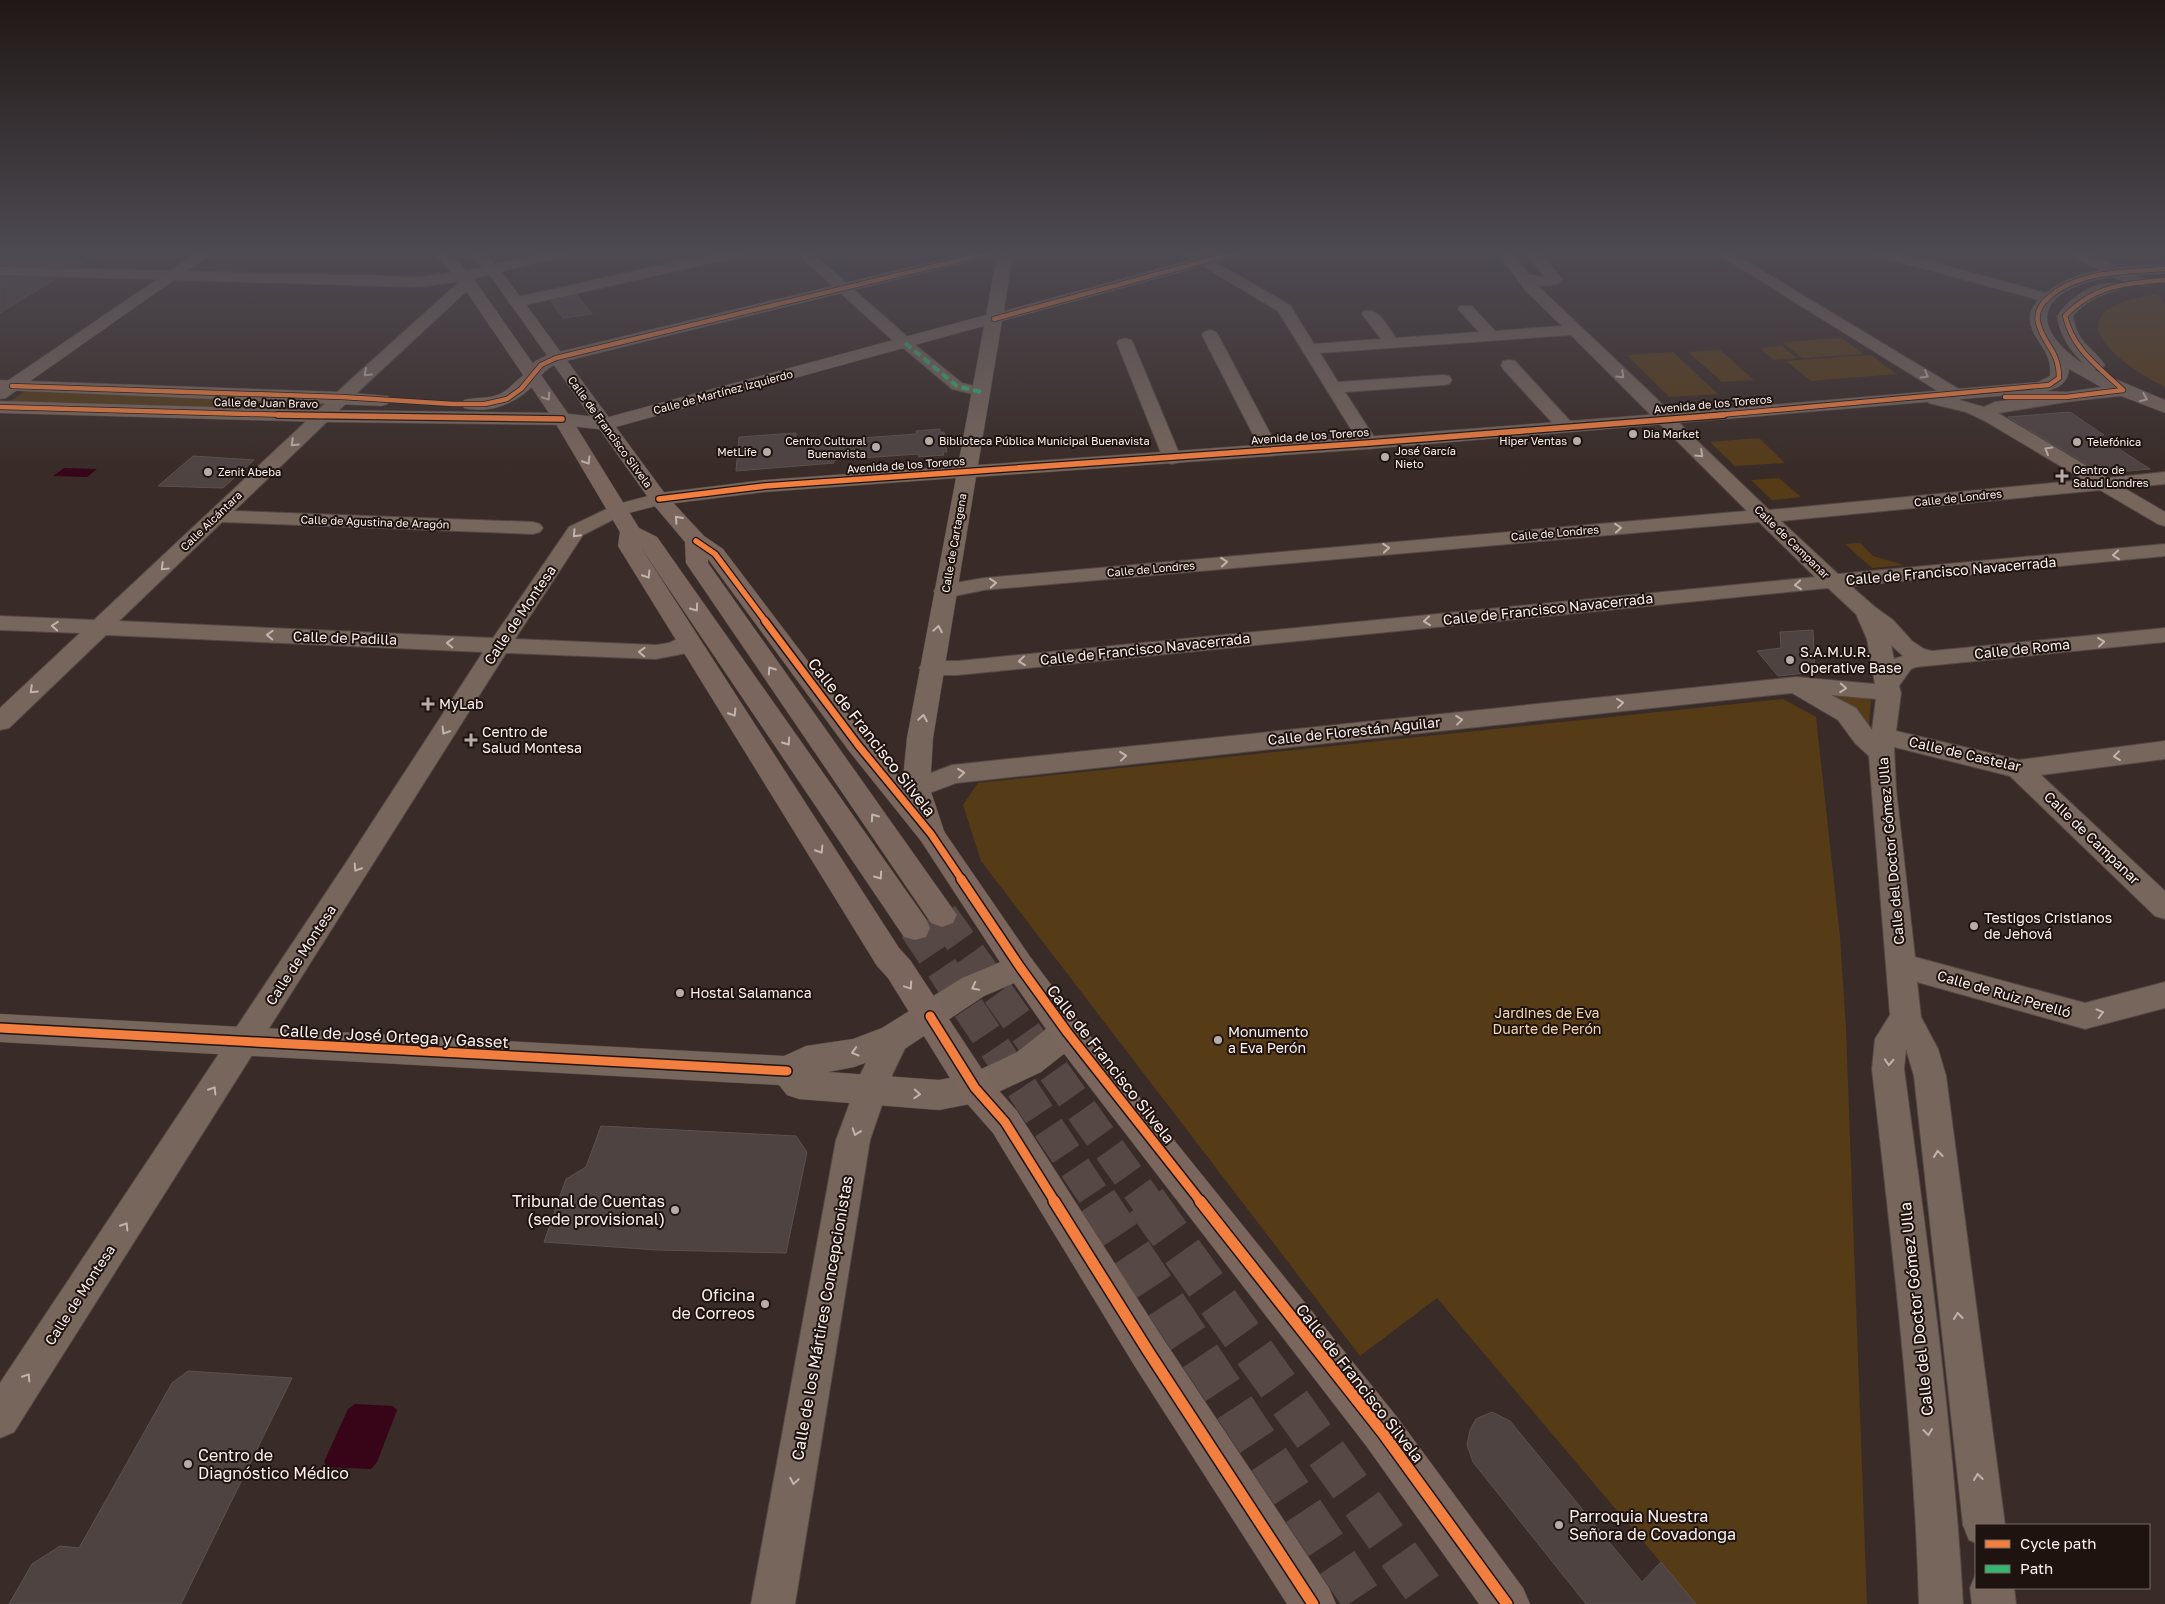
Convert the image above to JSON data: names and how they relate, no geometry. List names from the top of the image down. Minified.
{"streets":{"main road":["Calle de Juan Bravo","Calle de Francisco Silvela"],"street":["Calle de Martínez Izquierdo","Avenida de los Toreros","Calle de Londres","Calle Alcántara","Calle de Agustina de Aragón","Calle de Campanar","Calle de Cartagena","Calle de Francisco Navacerrada","Calle de Montesa","Calle de Padilla","Calle de Roma","Calle de Florestán Aguilar","Calle de Castelar","Calle del Doctor Gómez Ulla","Calle de Ruiz Perelló","Calle de José Ortega y Gasset","Calle de los Mártires Concepcionistas"]},"crossings":[["Calle de Martínez Izquierdo","Calle de Juan Bravo"],["Calle de Martínez Izquierdo","Calle de Francisco Silvela"],["Calle de Juan Bravo","Calle de Francisco Silvela"],["Calle de Juan Bravo","Calle Alcántara"],["Avenida de los Toreros","Calle de Francisco Silvela"],["Avenida de los Toreros","Calle de Campanar"],["Avenida de los Toreros","Calle de Cartagena"],["Avenida de los Toreros","Calle de Montesa"],["Calle de Francisco Silvela","Calle de Cartagena"],["Calle de Francisco Silvela","Calle de José Ortega y Gasset"],["Calle de Londres","Calle de Campanar"],["Calle de Londres","Calle de Cartagena"],["Calle Alcántara","Calle de Agustina de Aragón"],["Calle Alcántara","Calle de Padilla"],["Calle de Campanar","Calle de Francisco Navacerrada"],["Calle de Campanar","Calle de Roma"],["Calle de Campanar","Calle de Florestán Aguilar"],["Calle de Campanar","Calle de Castelar"],["Calle de Campanar","Calle del Doctor Gómez Ulla"],["Calle de Cartagena","Calle de Francisco Navacerrada"],["Calle de Cartagena","Calle de Florestán Aguilar"],["Calle de Montesa","Calle de Padilla"],["Calle de Montesa","Calle de José Ortega y Gasset"],["Calle de Roma","Calle de Florestán Aguilar"],["Calle de Roma","Calle del Doctor Gómez Ulla"],["Calle de Florestán Aguilar","Calle del Doctor Gómez Ulla"],["Calle de Castelar","Calle del Doctor Gómez Ulla"],["Calle del Doctor Gómez Ulla","Calle de Ruiz Perelló"],["Calle de José Ortega y Gasset","Calle de los Mártires Concepcionistas"]],"one_way":["Calle Alcántara","Calle de Cartagena","Calle de Francisco Navacerrada","Calle de Padilla","Calle de Roma","Calle de Florestán Aguilar","Calle de Castelar","Calle de Ruiz Perelló","Calle de los Mártires Concepcionistas"],"parks":["Jardines de Eva Duarte de Perón"],"places":{"other":["Dia Market","Biblioteca Pública Municipal Buenavista","Hiper Ventas","Telefónica","Centro Cultural Buenavista","MetLife","José García Nieto","Zenit Abeba","S.A.M.U.R. Operative Base","Testigos Cristianos de Jehová","Hostal Salamanca","Monumento a Eva Perón","Tribunal de Cuentas (sede provisional)","Oficina de Correos","Centro de Diagnóstico Médico","Parroquia Nuestra Señora de Covadonga"],"health":["Centro de Salud Londres","MyLab","Centro de Salud Montesa"]},"legend":["Cycle path","Path"]}
